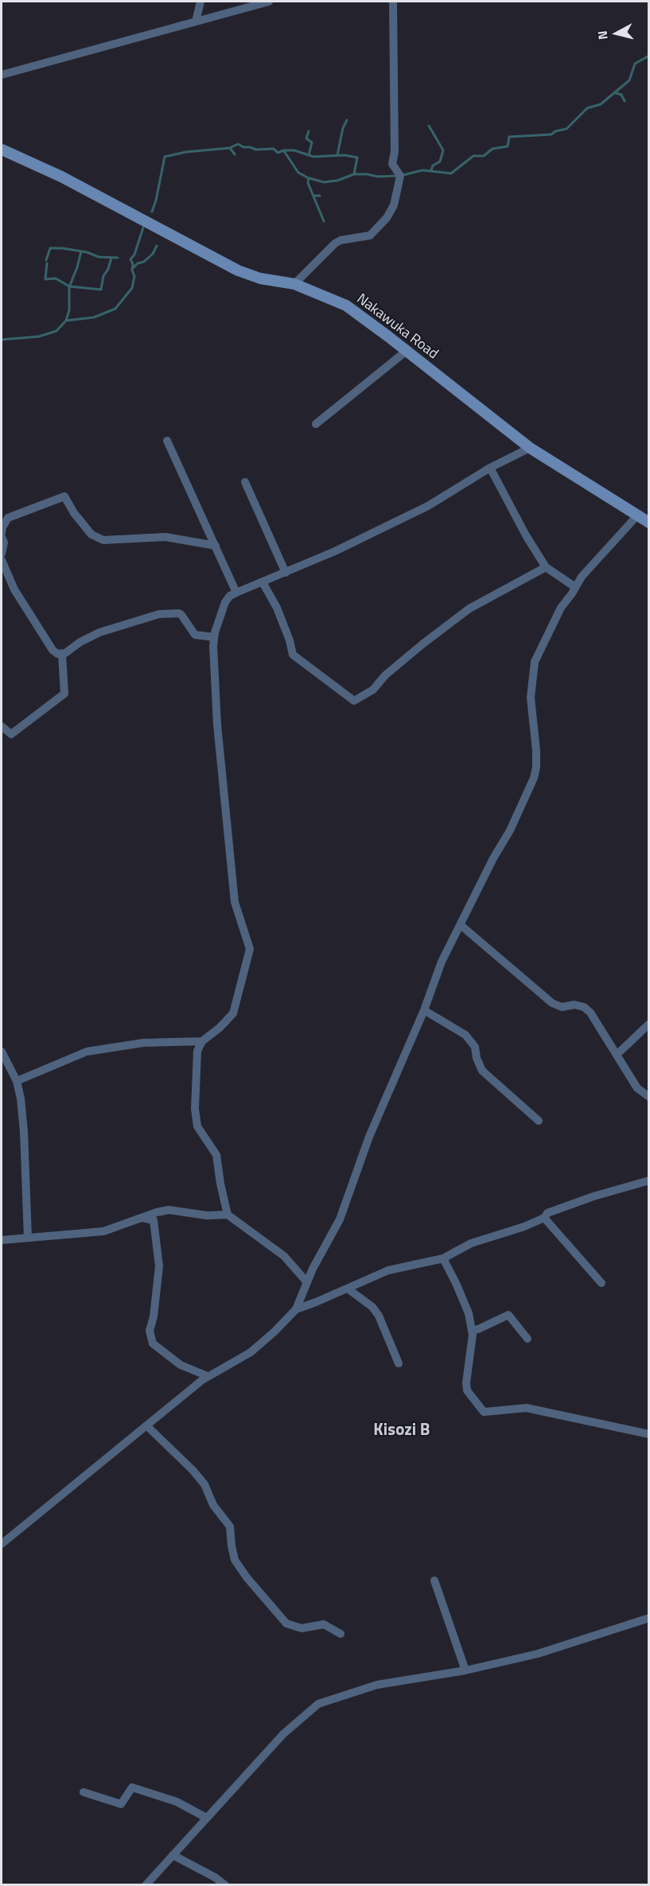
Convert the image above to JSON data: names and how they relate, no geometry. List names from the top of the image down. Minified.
{"streets":{"main road":["Nakawuka Road"]},"districts":["Kisozi B"],"north":"left"}
